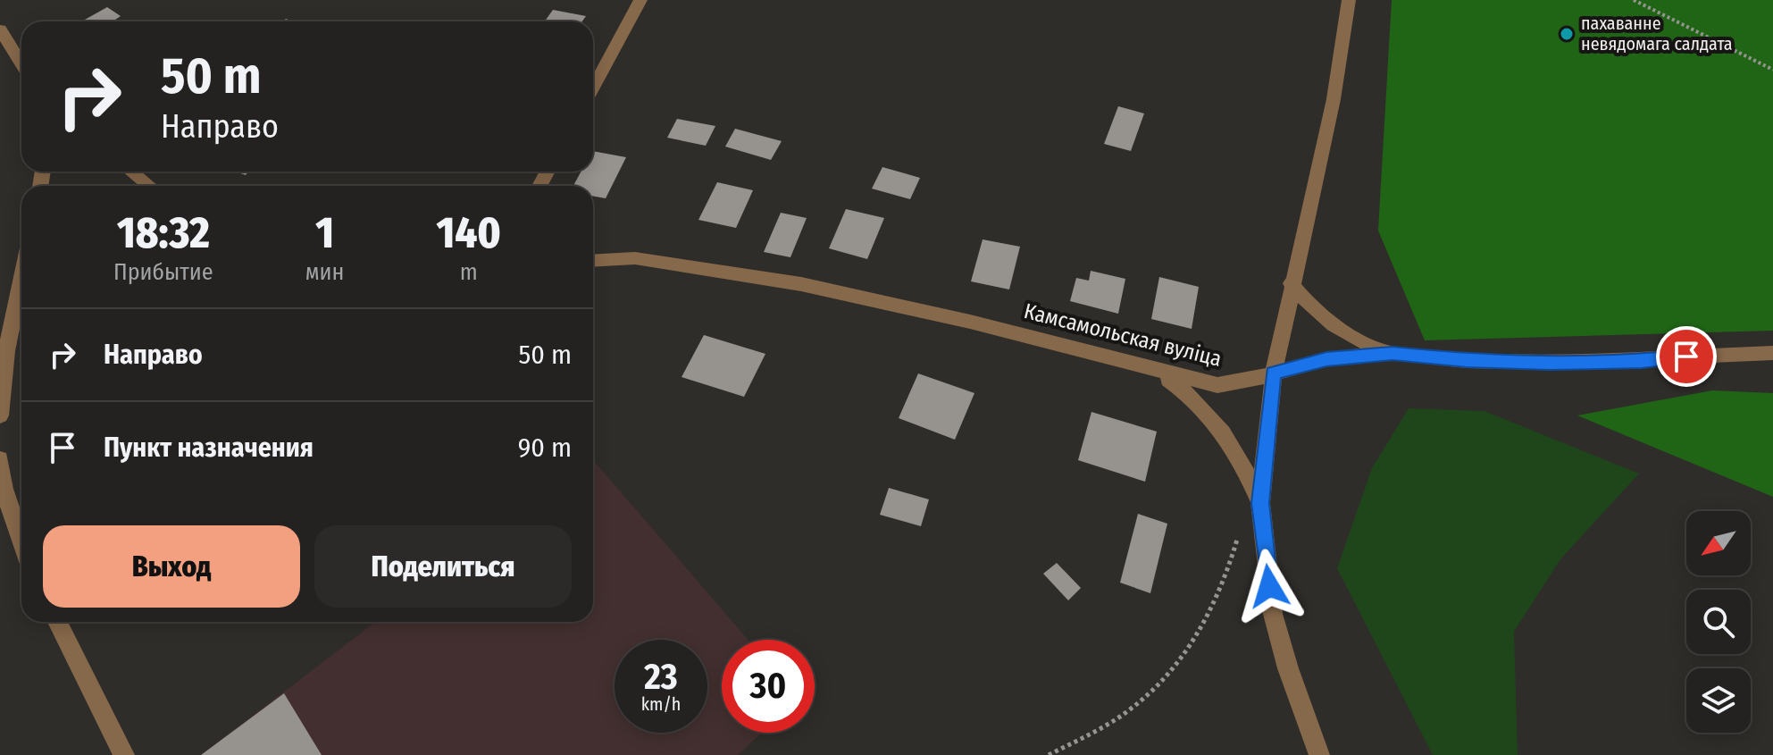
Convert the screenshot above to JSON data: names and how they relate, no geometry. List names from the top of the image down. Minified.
{"streets":{"street":["Камсамольская вуліца"]},"places":["пахаванне невядомага салдата"],"north":"bottom left","page":{"turn":["50 m","Направо"],"eta":["18:32","Прибытие","1","мин","140","m"],"list":[{"name":"Направо","value":"50 m"},{"name":"Пункт назначения","value":"90 m"}],"buttons":["Выход","Поделиться"],"speed":"23 km/h","limit":"30"}}
